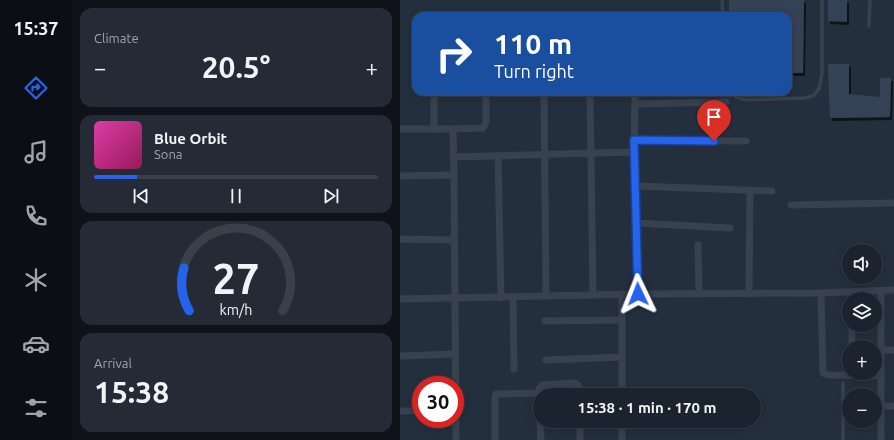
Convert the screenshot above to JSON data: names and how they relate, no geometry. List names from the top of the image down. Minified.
{"page":{"tabs":"15:37","tile":["Climate",["Arrival","15:38"]],"turn":["110 m","Turn right"],"heat":["−","20.5°","+"],"song":["Blue Orbit","Sona"],"map_buttons":["+","−"],"limit":"30","trip":"15:38 · 1 min · 170 m","gauge":["27","km/h"]}}
